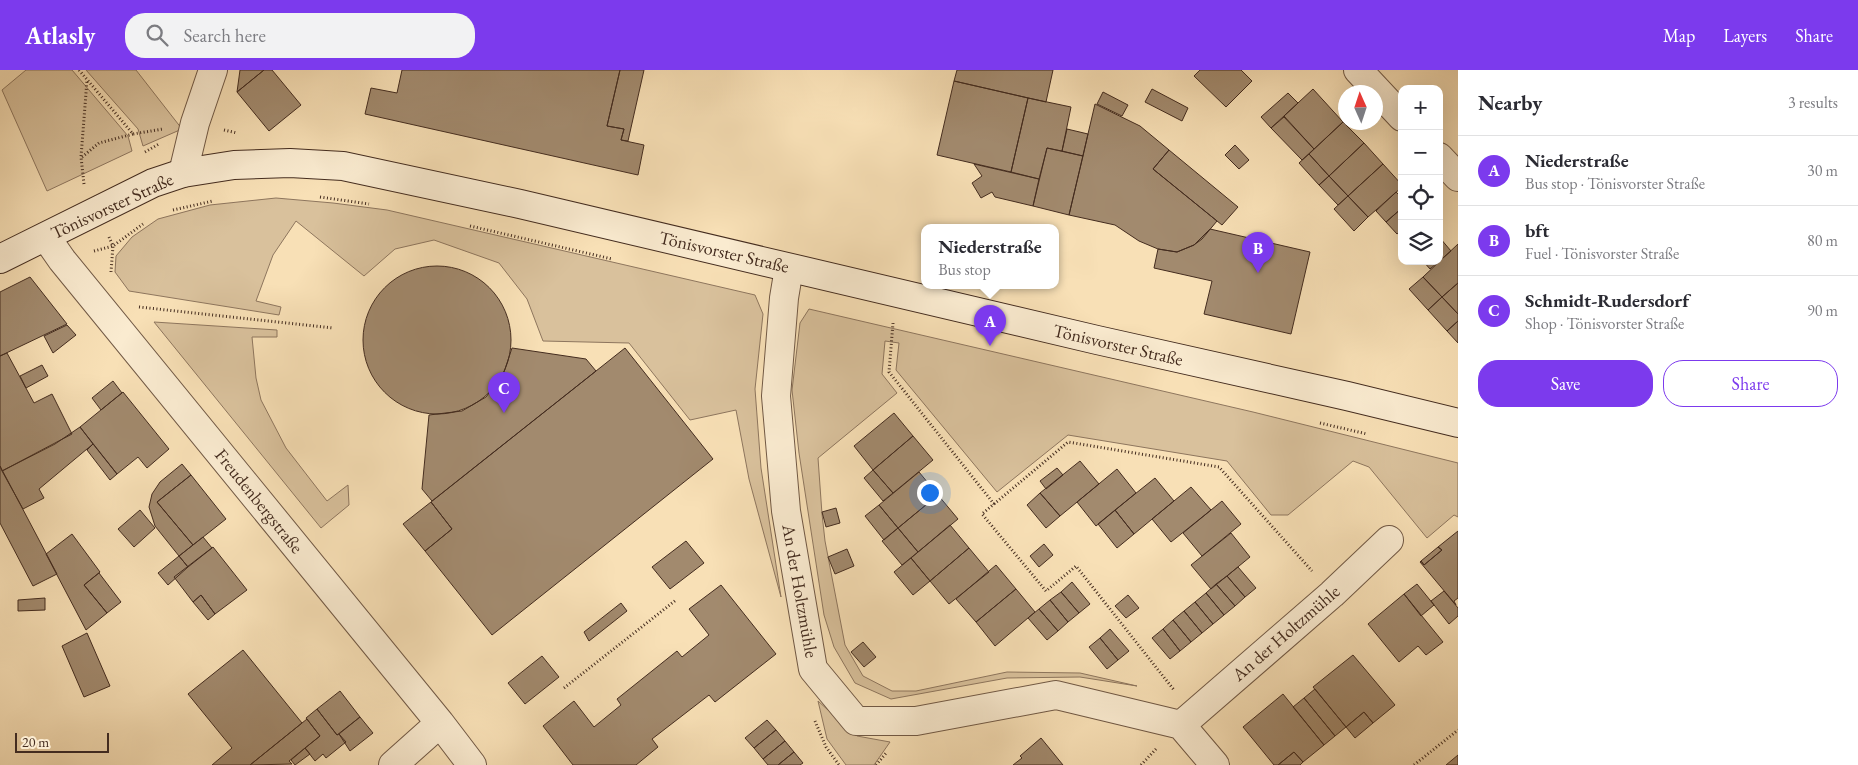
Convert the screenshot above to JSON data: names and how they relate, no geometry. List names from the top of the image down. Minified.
{"streets":{"street":["Tönisvorster Straße","Freudenbergstraße","An der Holtzmühle"]},"crossings":[["Tönisvorster Straße","Freudenbergstraße"],["Tönisvorster Straße","An der Holtzmühle"]],"scale_bar":"20 m","north":"top","page":{"header":"Atlasly","search":"Search here","nav":["Map","Layers","Share"],"heading":["Nearby","3 results"],"map_buttons":["+","−"],"list":[{"mark":"A","name":"Niederstraße","note":"Bus stop · Tönisvorster Straße","value":"30 m"},{"mark":"B","name":"bft","note":"Fuel · Tönisvorster Straße","value":"80 m"},{"mark":"C","name":"Schmidt-Rudersdorf","note":"Shop · Tönisvorster Straße","value":"90 m"}],"popup":["Niederstraße","Bus stop"],"pins":["B","A","C"],"buttons":["Save","Share"],"scale":"20 m"}}
